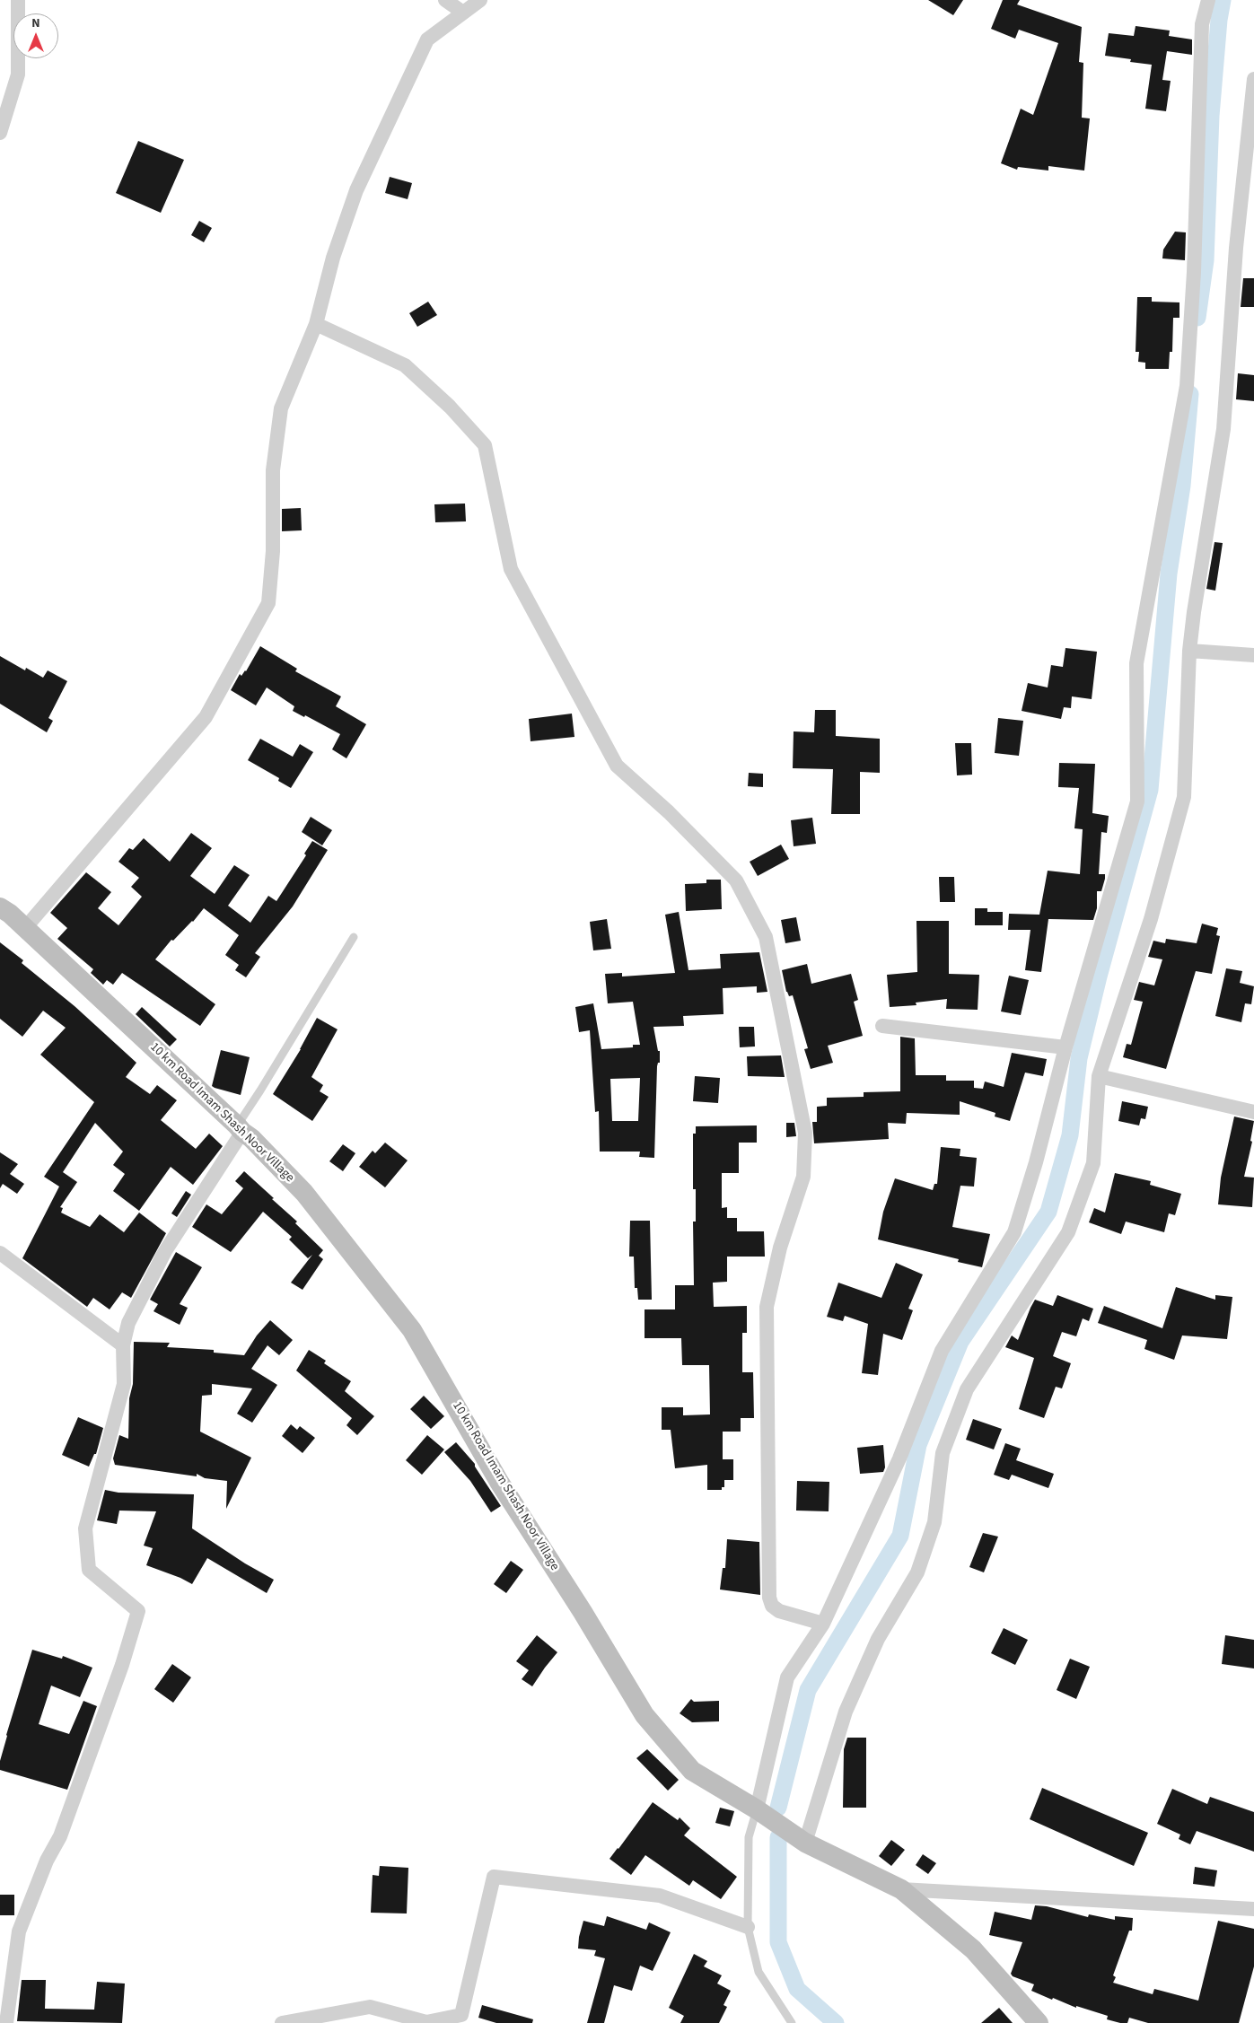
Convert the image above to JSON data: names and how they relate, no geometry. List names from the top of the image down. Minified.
{"streets":{"street":["10 km Road Imam Shash Noor Village"]},"north":"top"}
